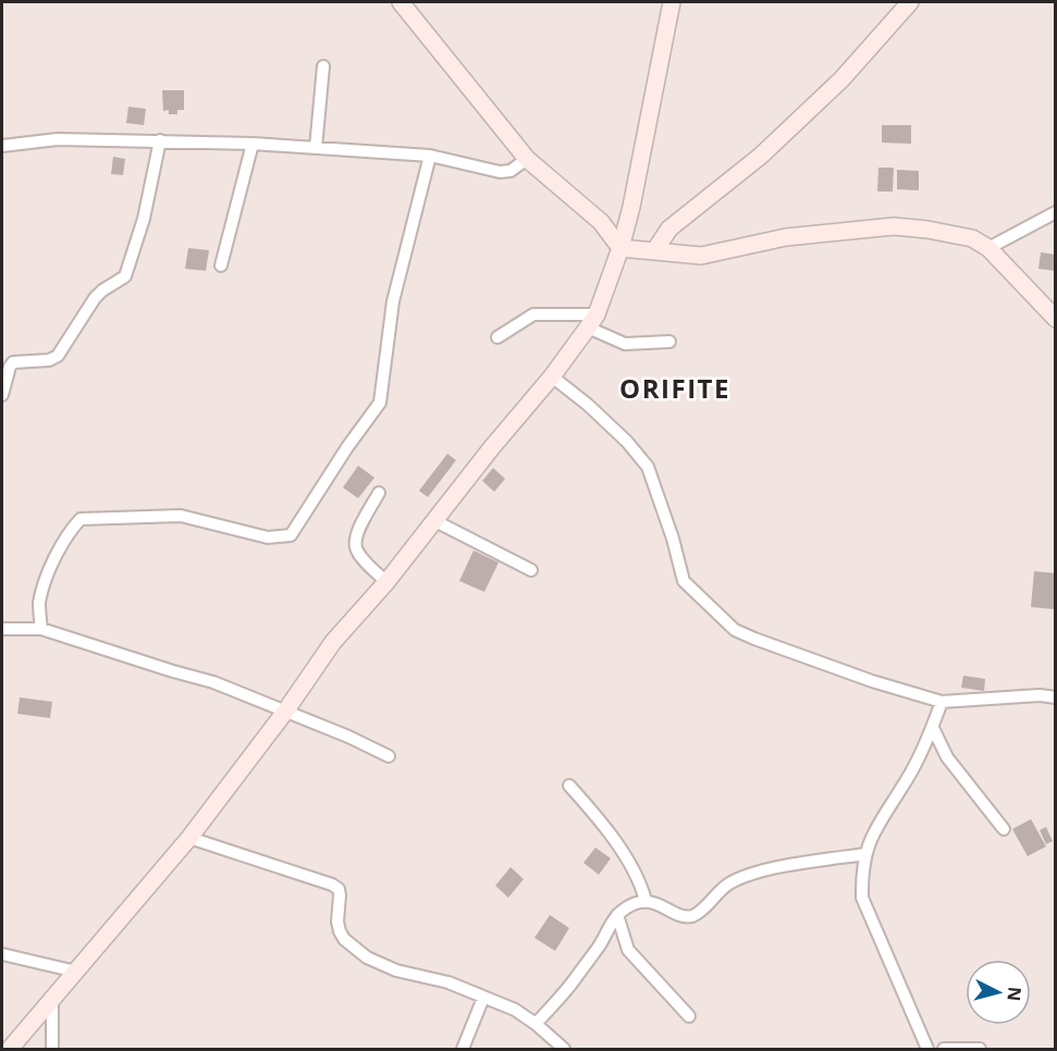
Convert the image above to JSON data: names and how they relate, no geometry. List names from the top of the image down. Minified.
{"districts":["ORIFITE"],"north":"right"}
